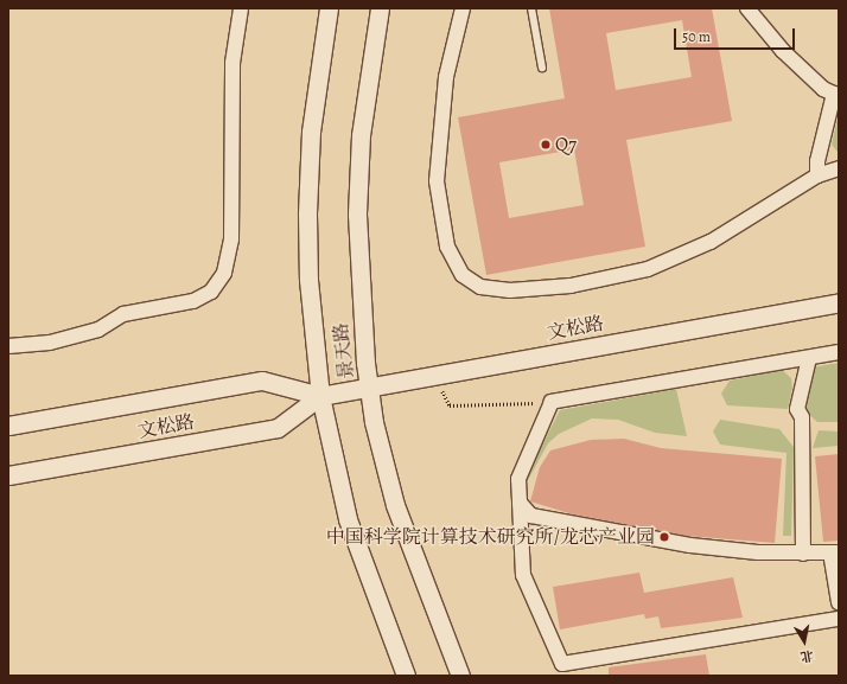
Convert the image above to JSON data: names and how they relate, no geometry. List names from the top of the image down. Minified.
{"streets":{"street":["文松路","景天路"]},"crossings":[["文松路","景天路"]],"places":["Q7","中国科学院计算技术研究所/龙芯产业园"],"scale_bar":"50 m","north":"bottom"}
